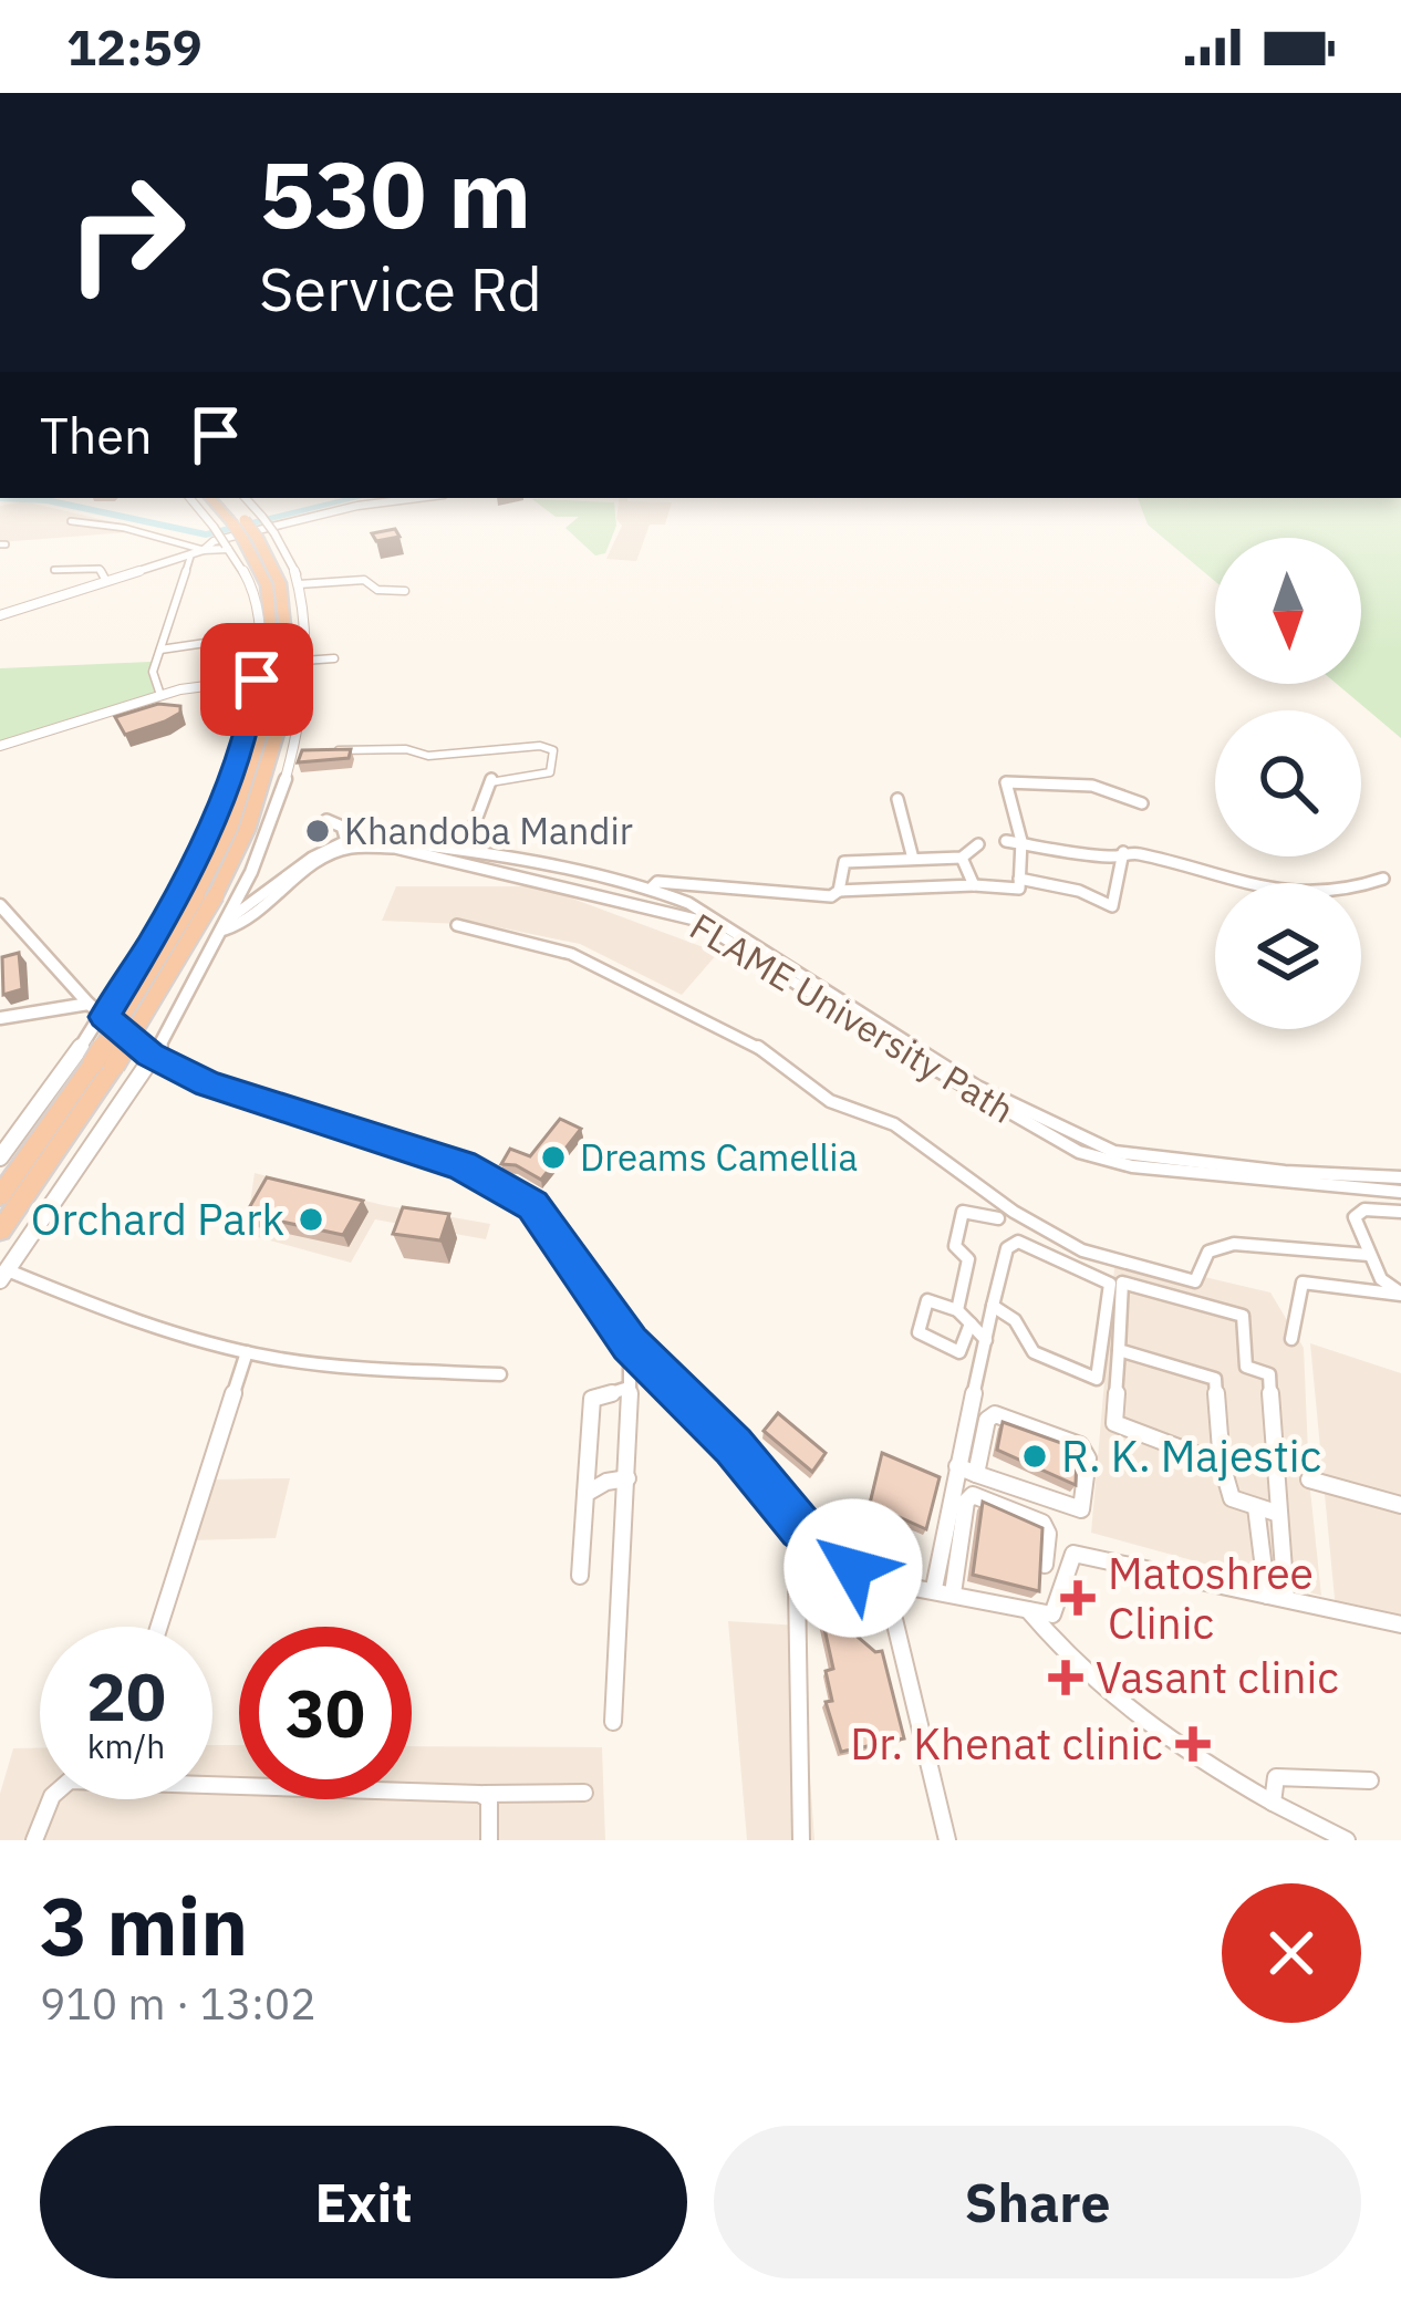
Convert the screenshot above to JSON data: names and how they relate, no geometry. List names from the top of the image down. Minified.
{"streets":{"street":["FLAME University Path"]},"places":{"other":["Khandoba Mandir","Dreams Camellia","Orchard Park","R. K. Majestic"],"health":["Matoshree Clinic","Vasant clinic","Dr. Khenat clinic"]},"north":"bottom","page":{"status":"12:59","turn":["530 m","Service Rd"],"then":"Then","speed":"20 km/h","limit":"30","heading":["3 min","910 m · 13:02"],"buttons":["Exit","Share"]}}
